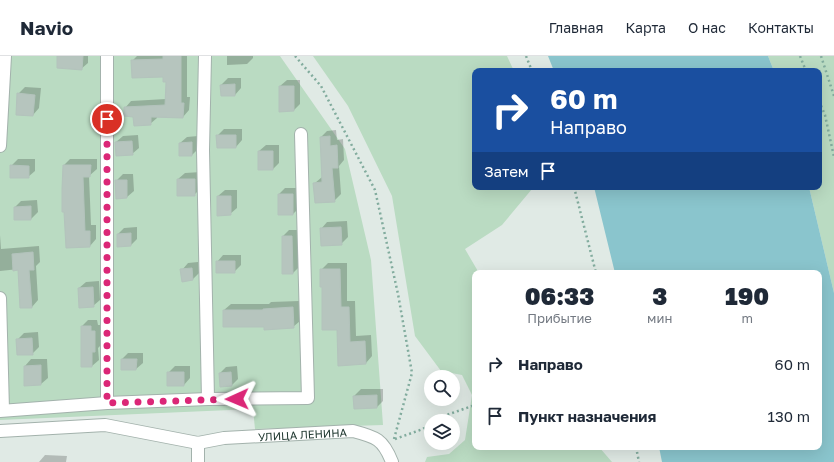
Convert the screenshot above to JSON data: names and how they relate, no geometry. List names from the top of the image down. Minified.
{"streets":{"street":["УЛИЦА ЛЕНИНА"]},"page":{"header":"Navio","nav":["Главная","Карта","О нас","Контакты"],"turn":["60 m","Направо"],"then":"Затем","eta":["06:33","Прибытие","3","мин","190","m"],"list":[{"name":"Направо","value":"60 m"},{"name":"Пункт назначения","value":"130 m"}]}}
